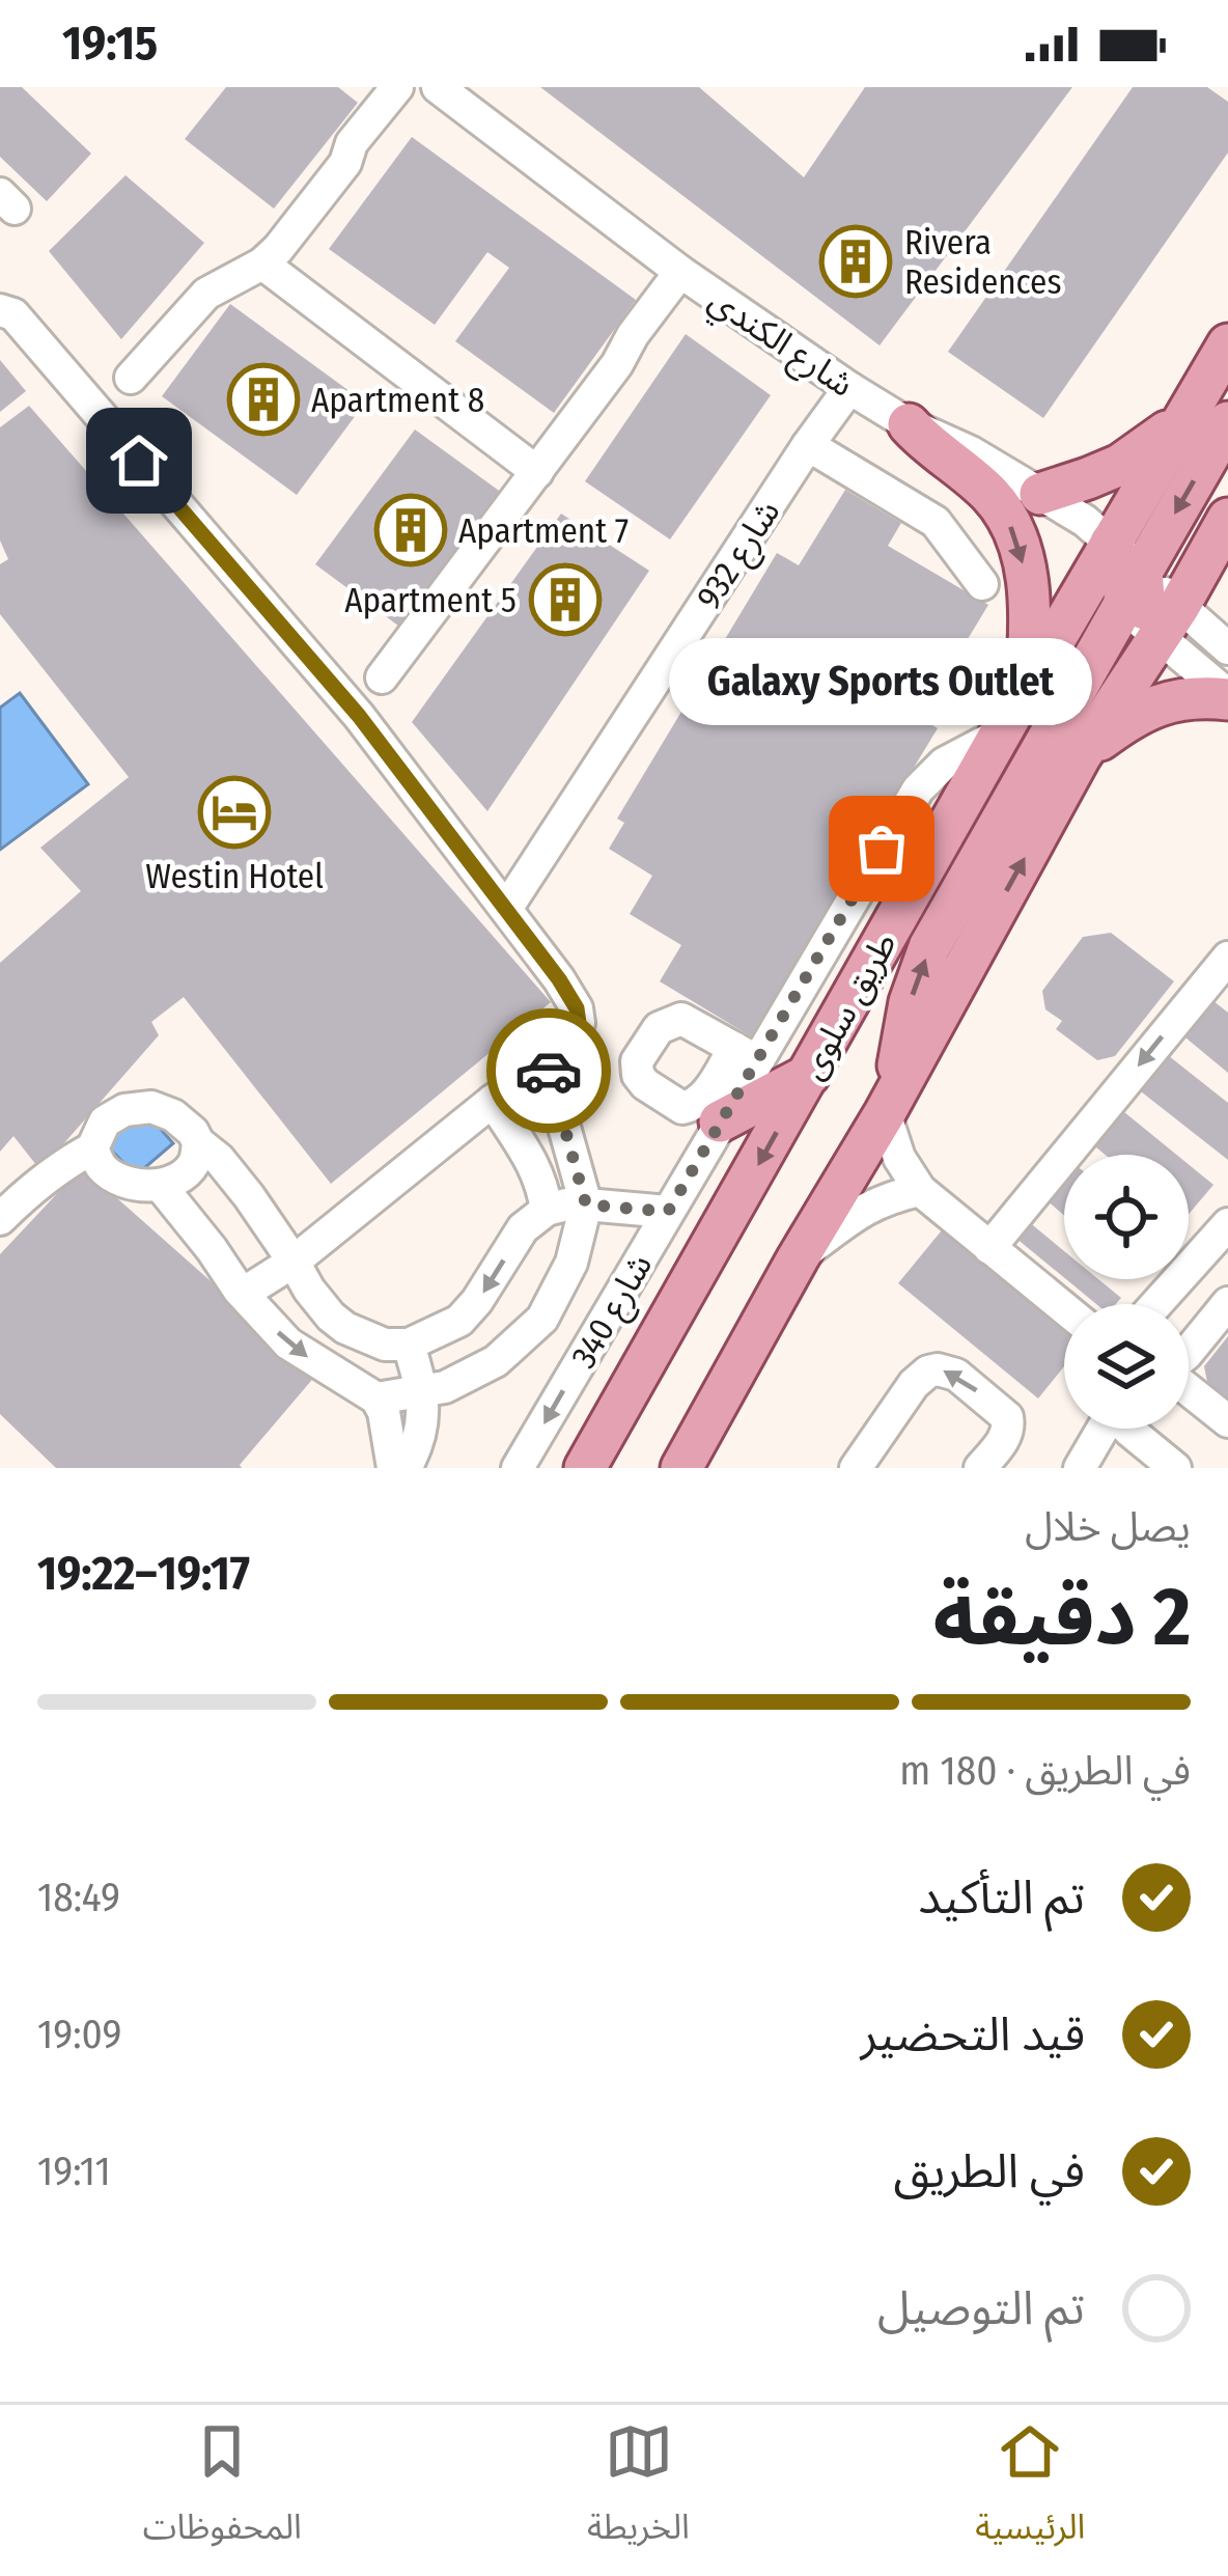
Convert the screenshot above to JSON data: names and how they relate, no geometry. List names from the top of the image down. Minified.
{"streets":{"main road":["طريق سلوى"],"street":["شارع الكندي","شارع 932","شارع 340"]},"crossings":[["شارع الكندي","شارع 932"],["شارع الكندي","طريق سلوى"],["طريق سلوى","شارع 340"]],"places":{"building":["Rivera Residences","Apartment 8","Apartment 7","Apartment 5"],"hotel":["Westin Hotel"],"other":["Galaxy Sports Outlet"]},"page":{"status":"19:15","bubble":"Galaxy Sports Outlet","heading":["2 دقيقة","يصل خلال","19:17–19:22"],"bar":"في الطريق · 180 m","list":[["تم التأكيد","18:49"],["قيد التحضير","19:09"],["في الطريق","19:11"],"تم التوصيل"],"tabs":["الرئيسية","الخريطة","المحفوظات"]}}
